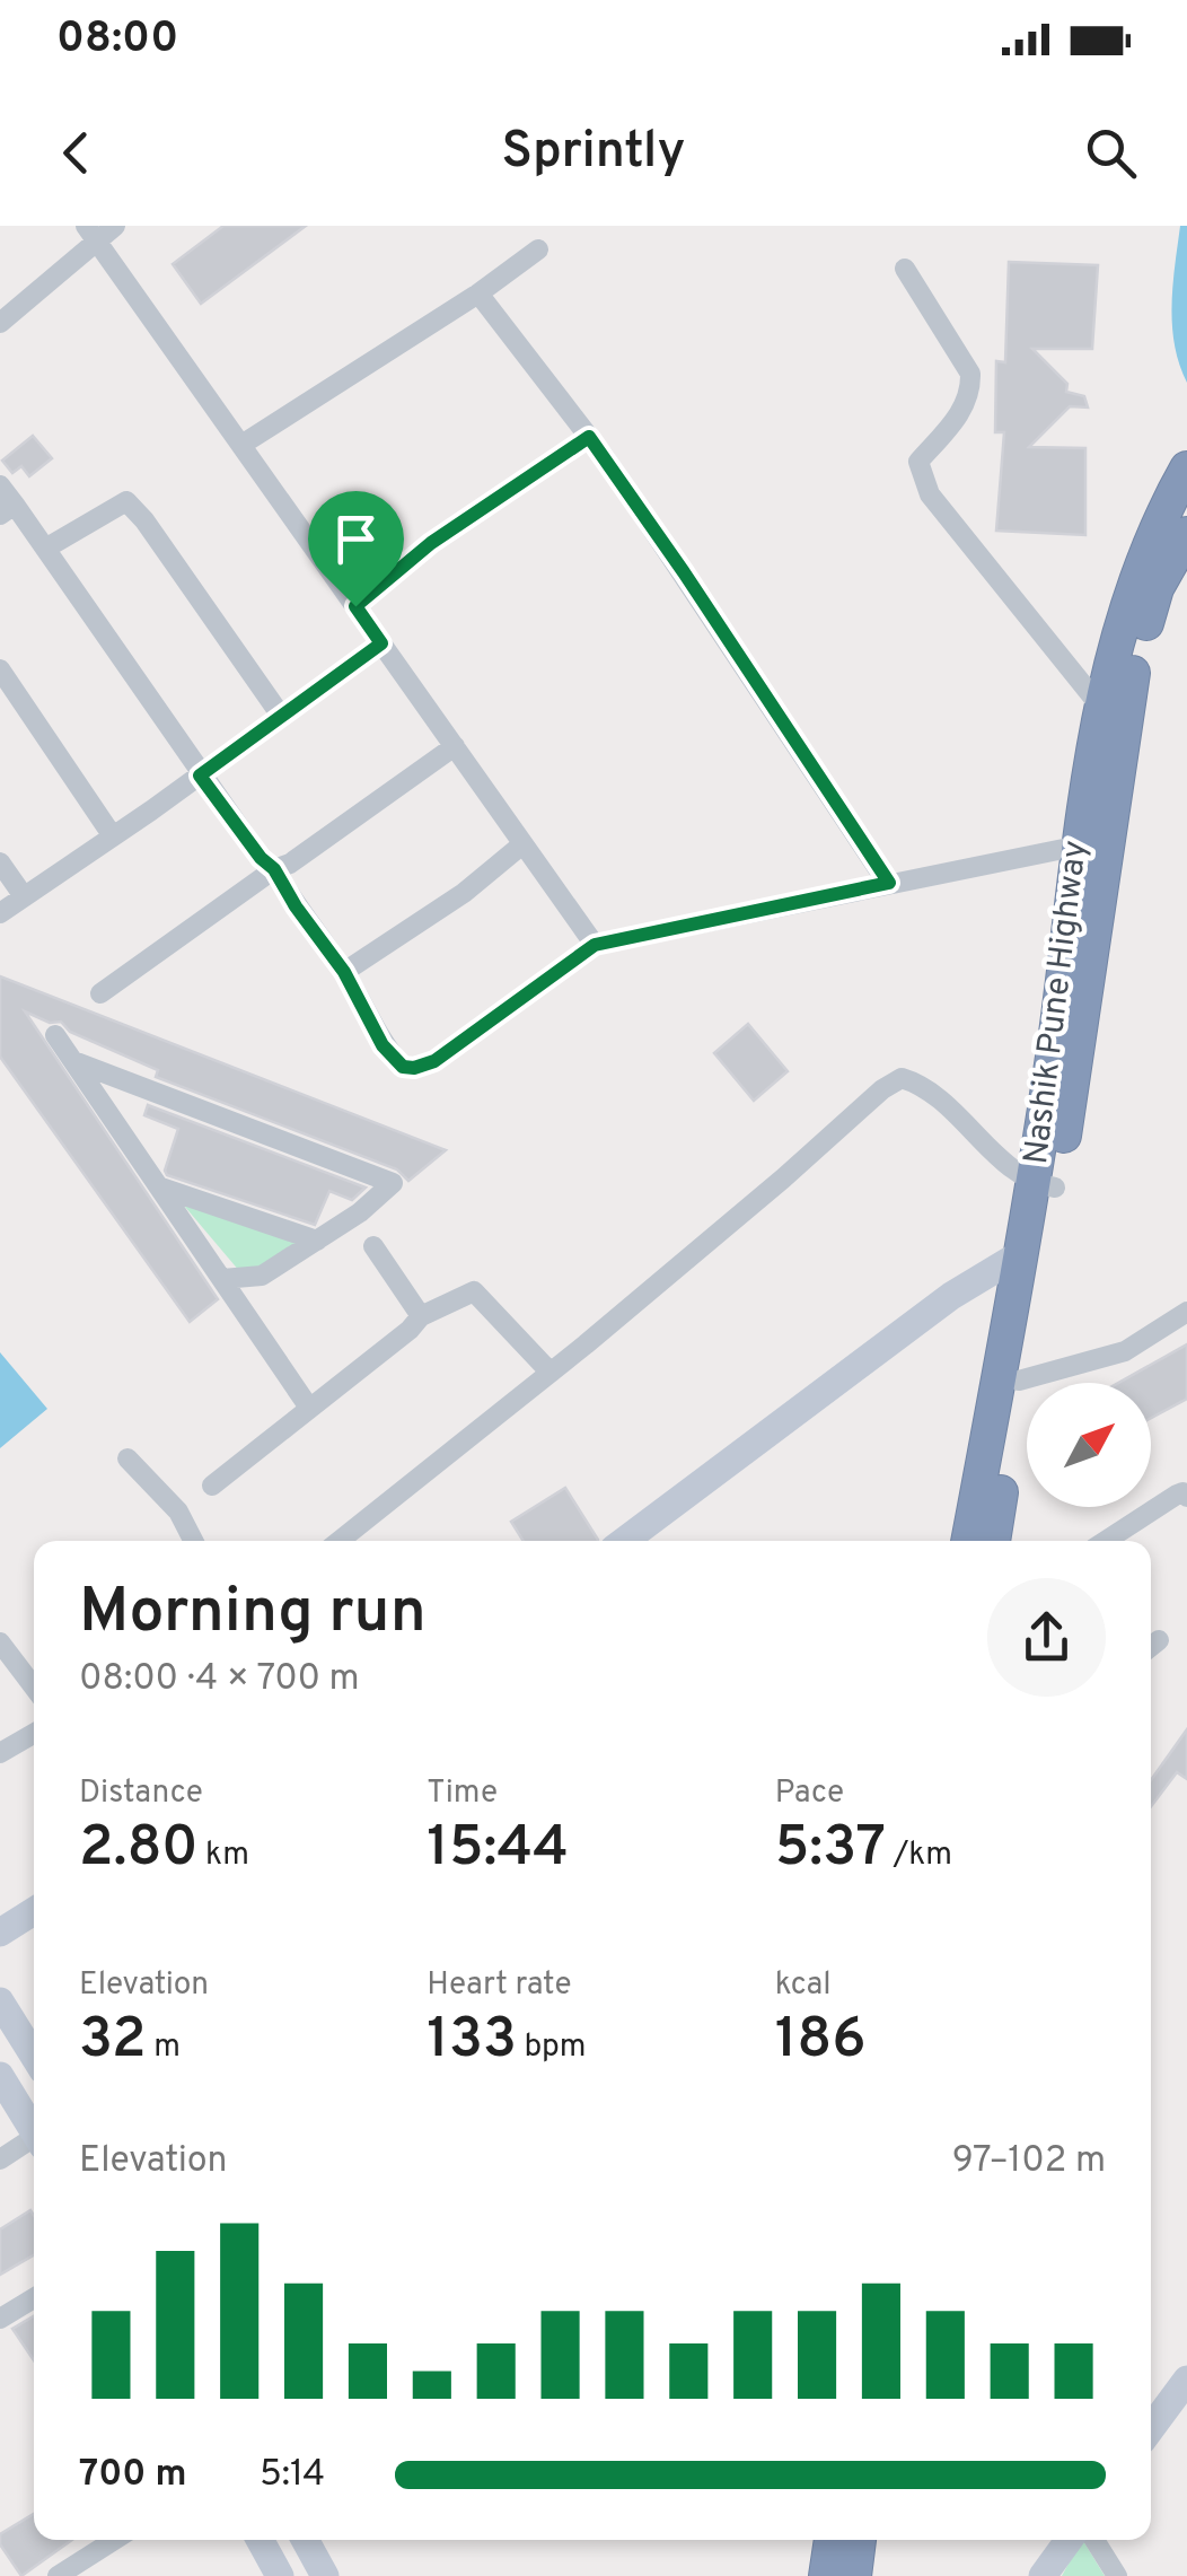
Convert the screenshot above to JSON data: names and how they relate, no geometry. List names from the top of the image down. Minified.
{"streets":{"highway":["Nashik Pune Highway"]},"north":"top right","page":{"status":"08:00","header":"Sprintly","heading":["Morning run","08:00 · 4 × 700 m"],"stats":[["Distance","2.80 km"],["Time","15:44"],["Pace","5:37 /km"],["Elevation","32 m"],["Heart rate","133 bpm"],["kcal","186"]],"chart":["Elevation","97–102 m"],"list":[{"name":"700 m","note":"5:14"}]}}
